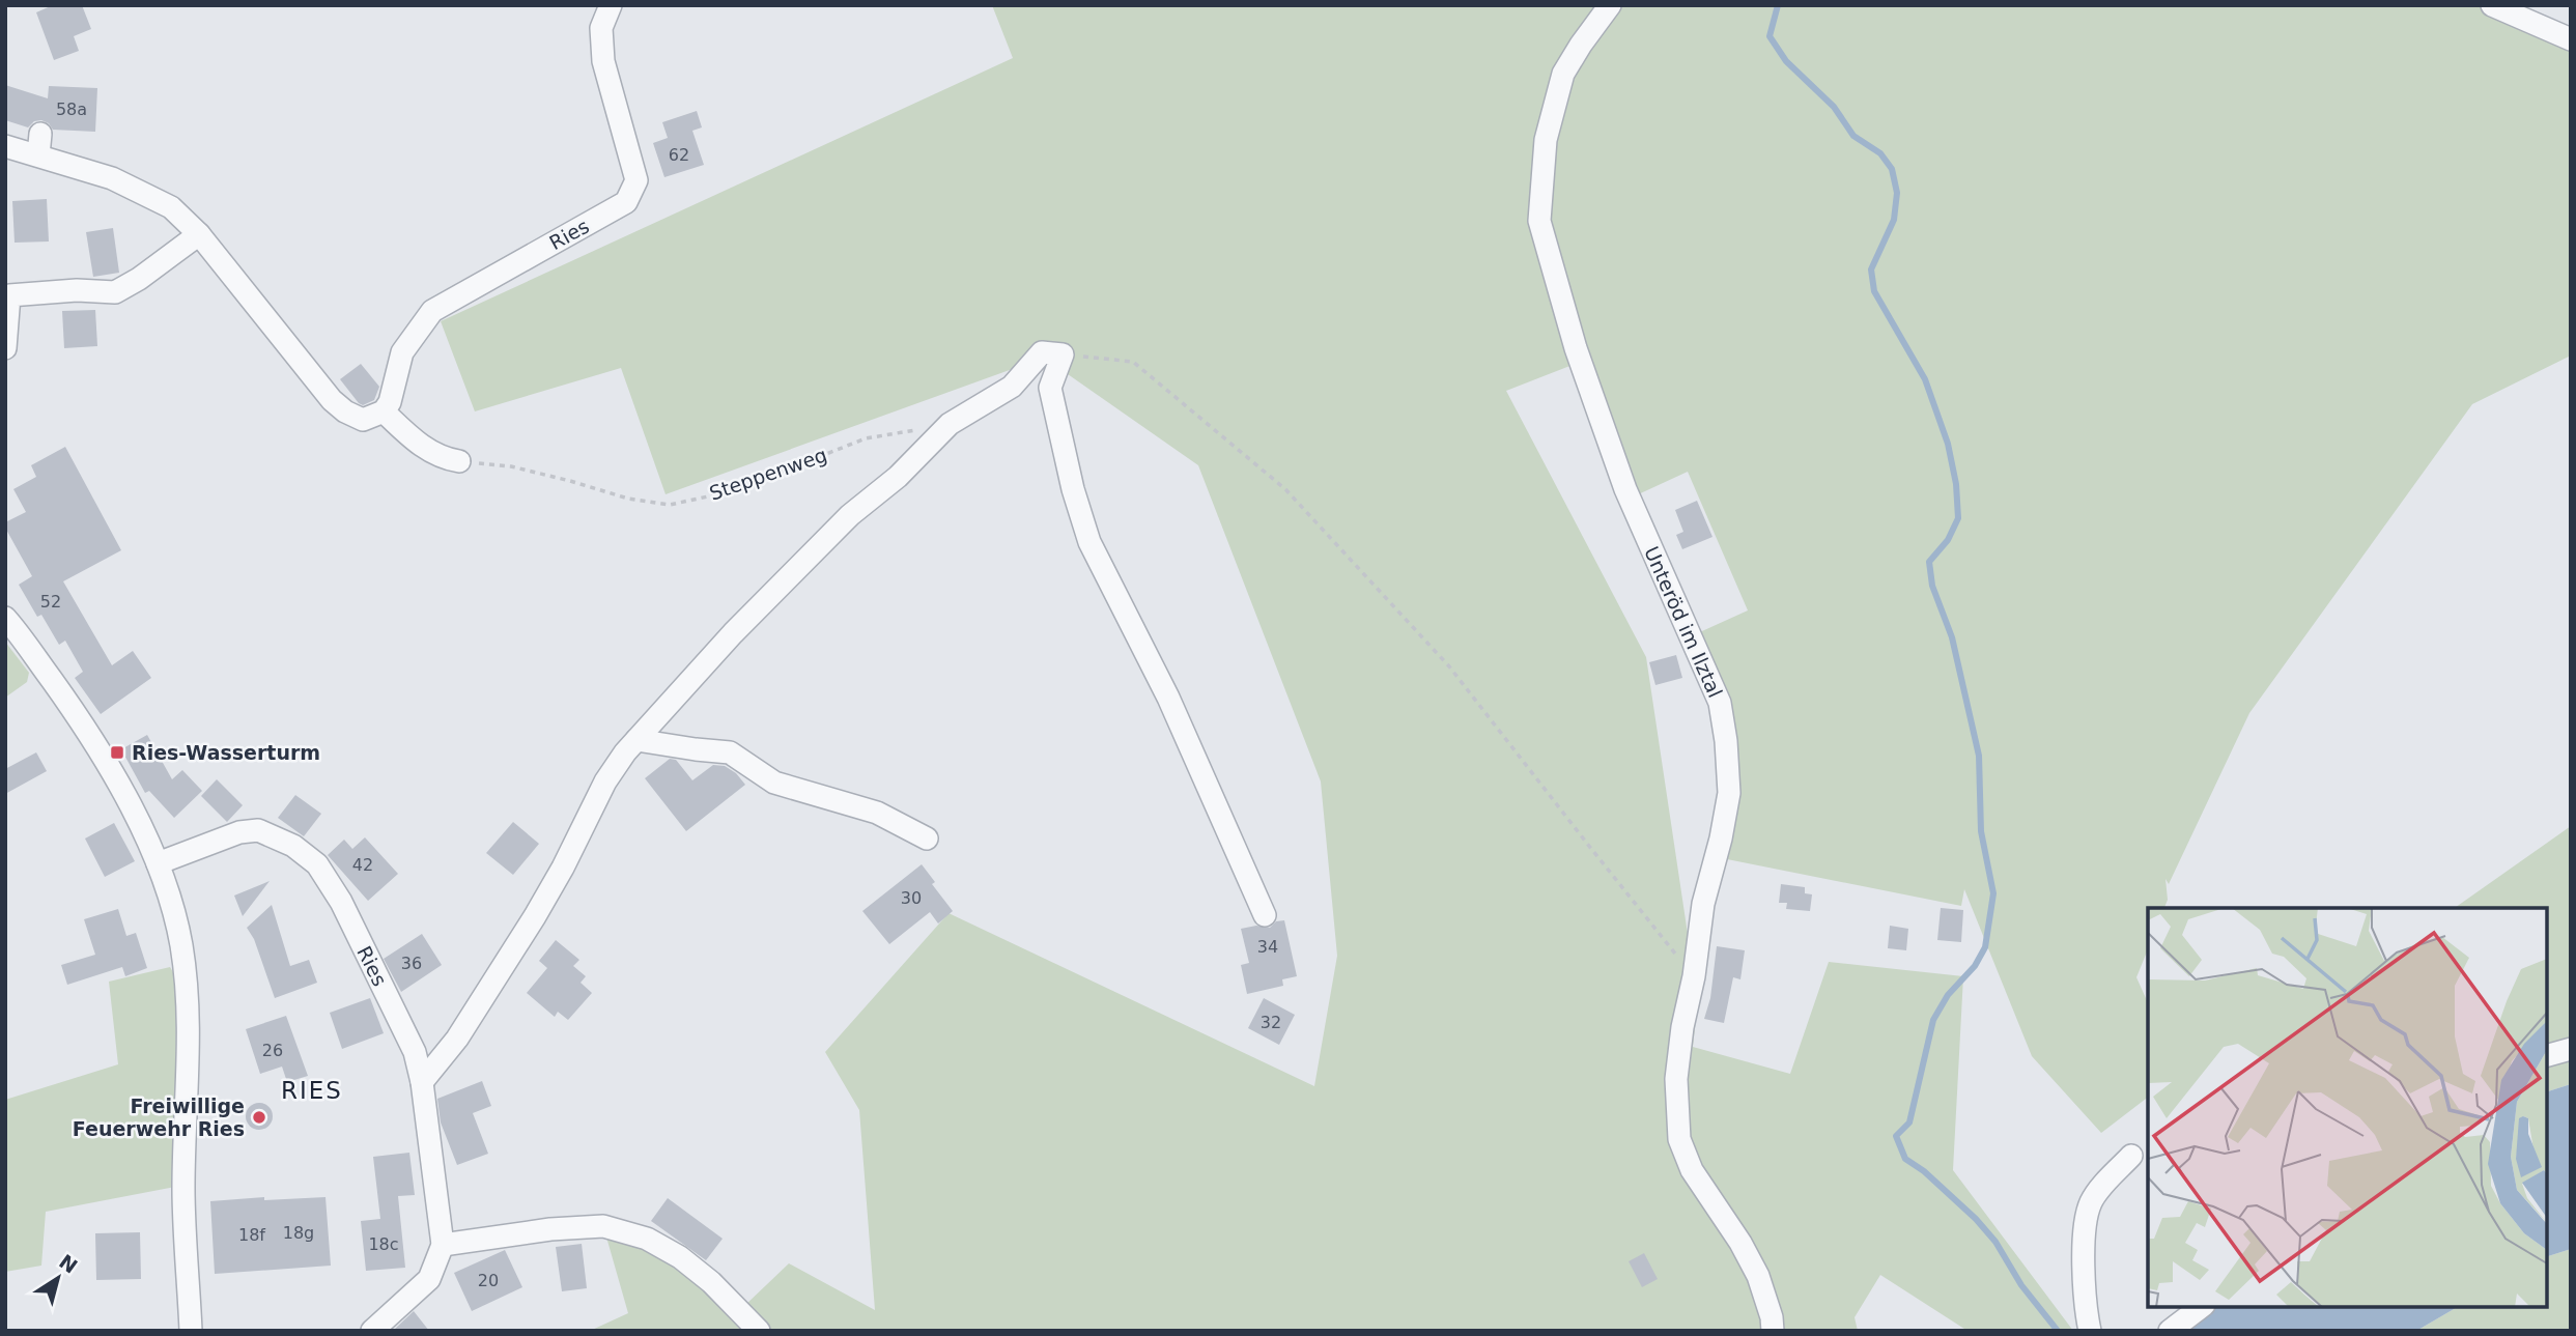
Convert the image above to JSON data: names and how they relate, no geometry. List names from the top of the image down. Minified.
{"streets":{"street":["Ries","Unteröd im Ilztal"],"path":["Steppenweg"]},"districts":["RIES"],"places":{"transit":["Ries-Wasserturm"],"other":["Freiwillige Feuerwehr Ries"]},"house_numbers":["58a","62","52","42","30","34","36","32","26","18g","18f","18c","20"],"north":"top right"}
